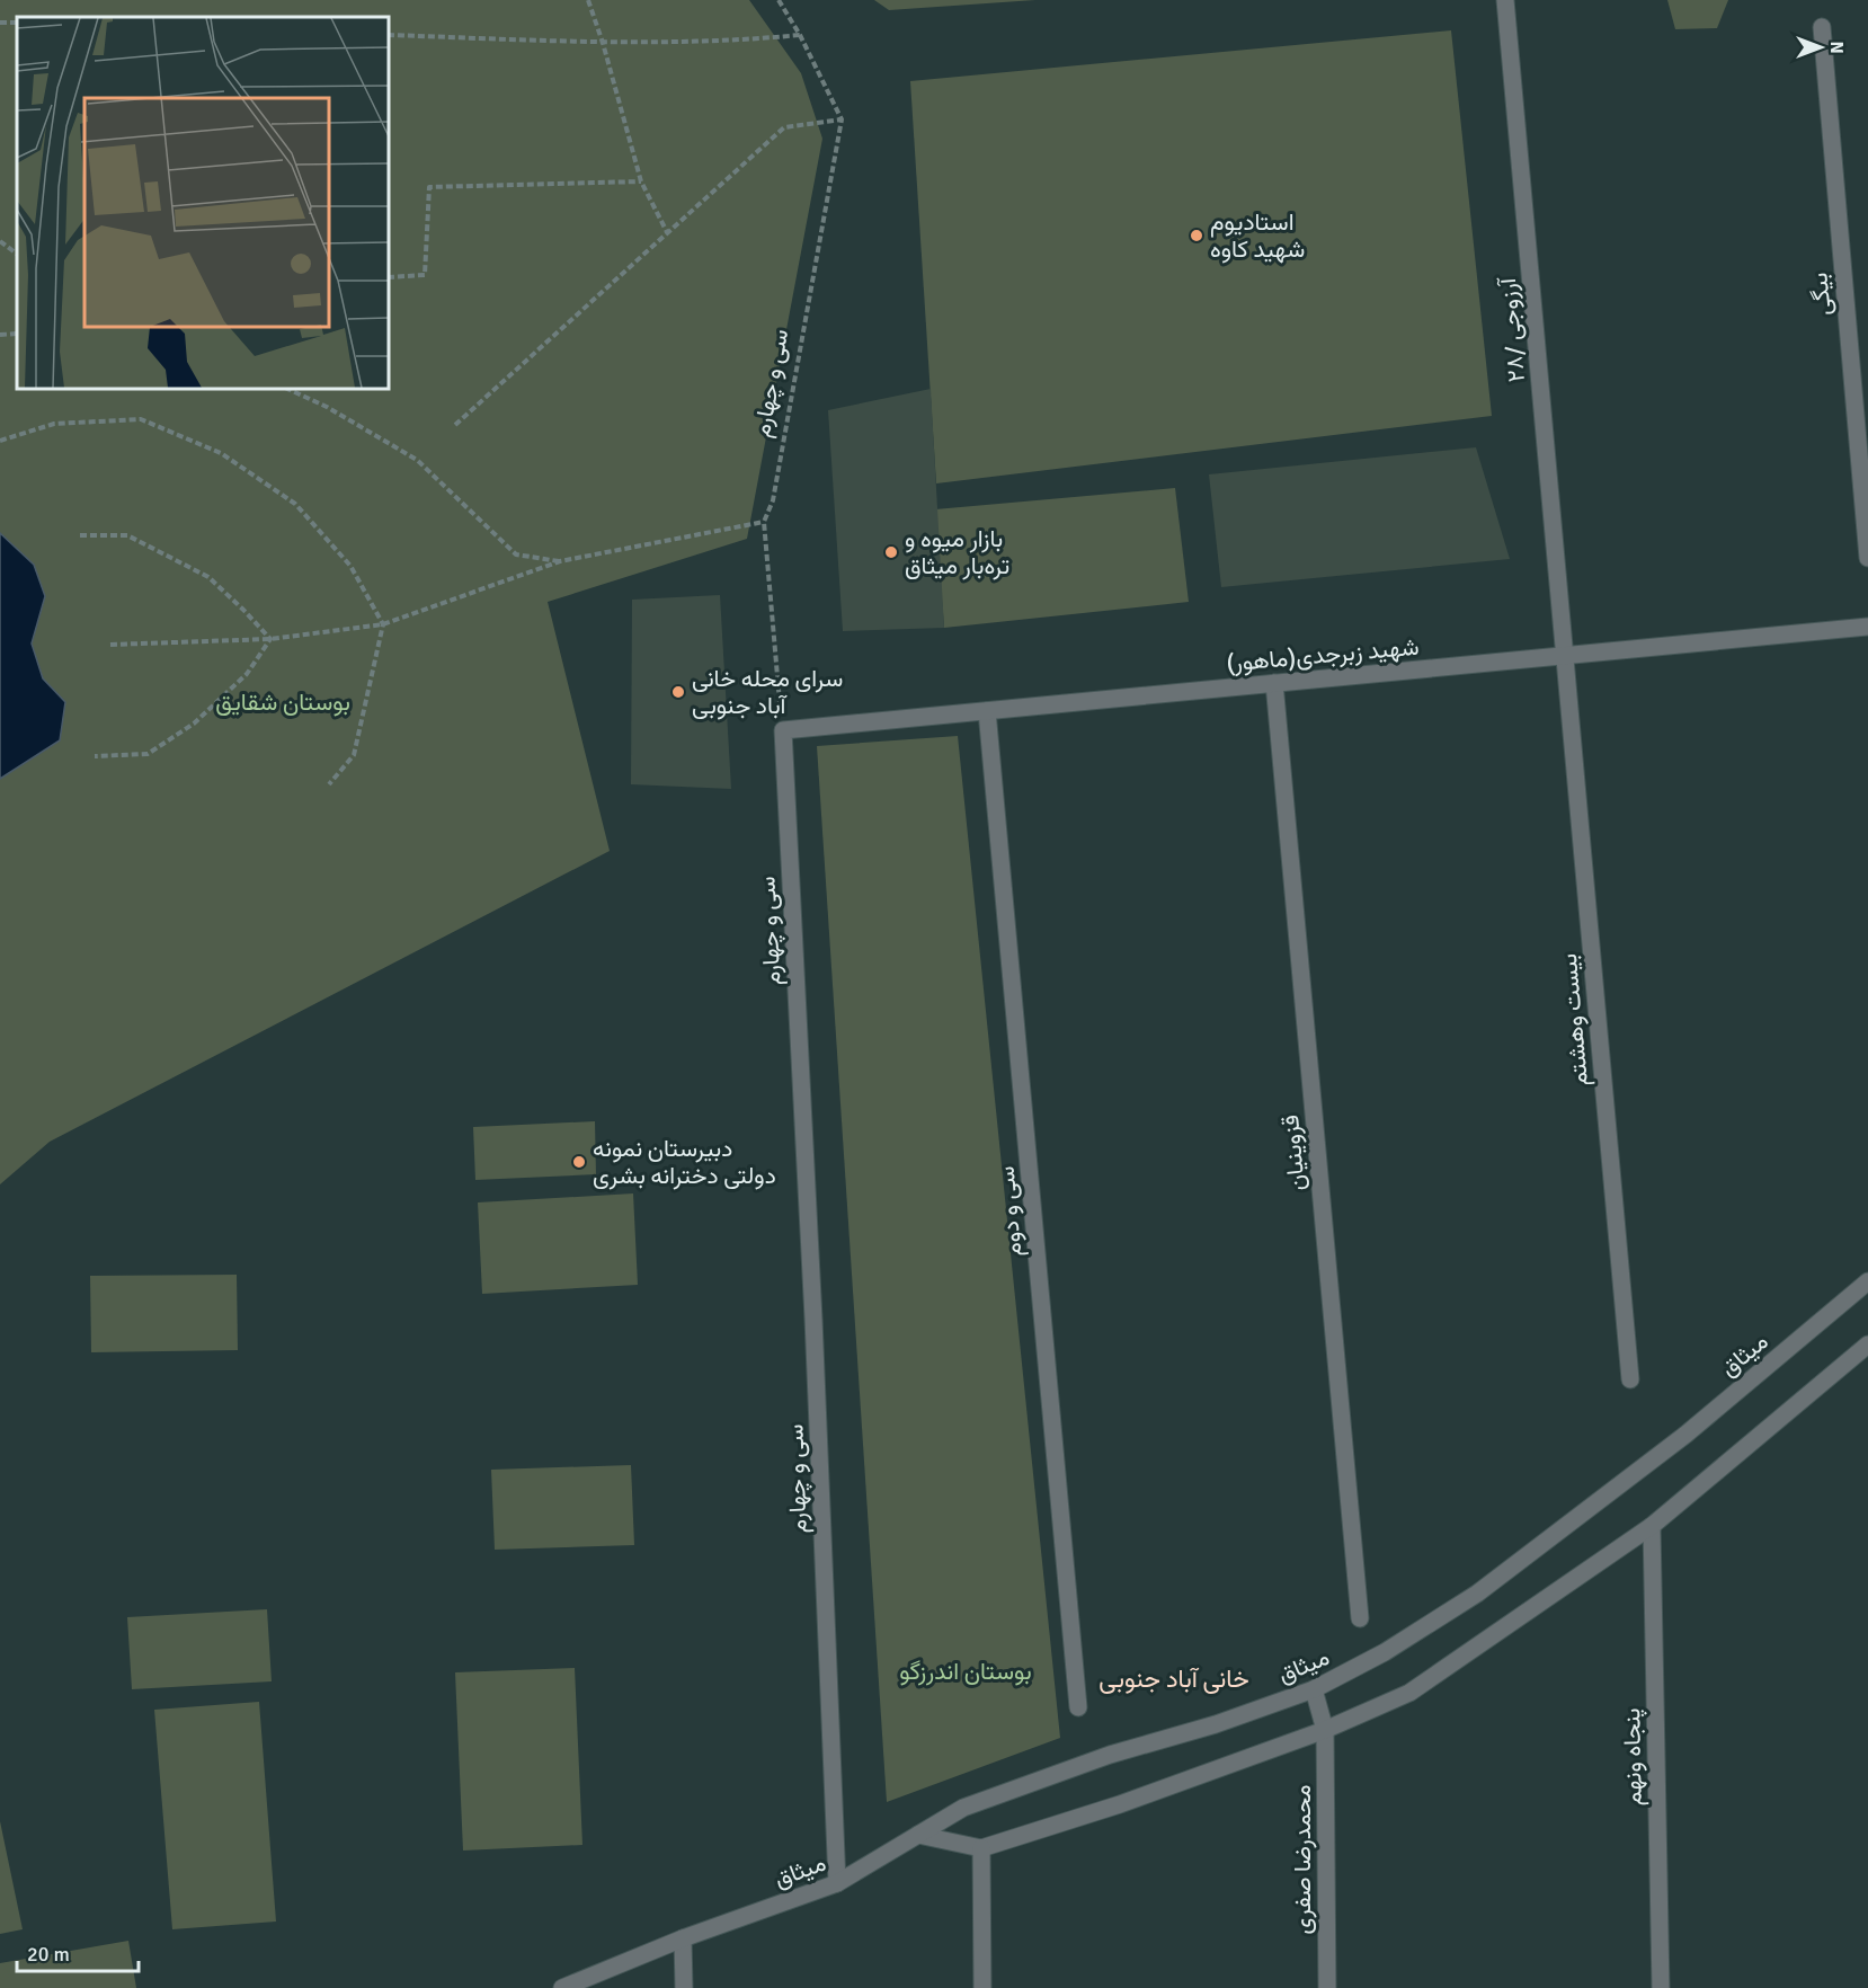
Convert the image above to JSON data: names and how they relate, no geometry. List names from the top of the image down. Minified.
{"streets":{"street":["بیگی","آرزوجی /۲۸","سی و چهارم","شهید زبرجدی(ماهور)","بیست وهشتم","قزوینیان","سی و دوم","میثاق","پنجاه ونهم","محمدرضا صفری"]},"crossings":[["آرزوجی /۲۸","شهید زبرجدی(ماهور)"],["آرزوجی /۲۸","بیست وهشتم"],["سی و چهارم","شهید زبرجدی(ماهور)"],["سی و چهارم","میثاق"],["شهید زبرجدی(ماهور)","بیست وهشتم"],["شهید زبرجدی(ماهور)","قزوینیان"],["شهید زبرجدی(ماهور)","سی و دوم"],["میثاق","محمدرضا صفری"]],"districts":["خانی آباد جنوبی"],"parks":["بوستان شقایق","بوستان اندرزگو"],"places":["استادیوم شهید کاوه","بازار میوه و تره‌بار میثاق","سرای محله خانی آباد جنوبی","دبیرستان نمونه دولتی دخترانه بشری"],"scale_bar":"20 m","north":"right"}
